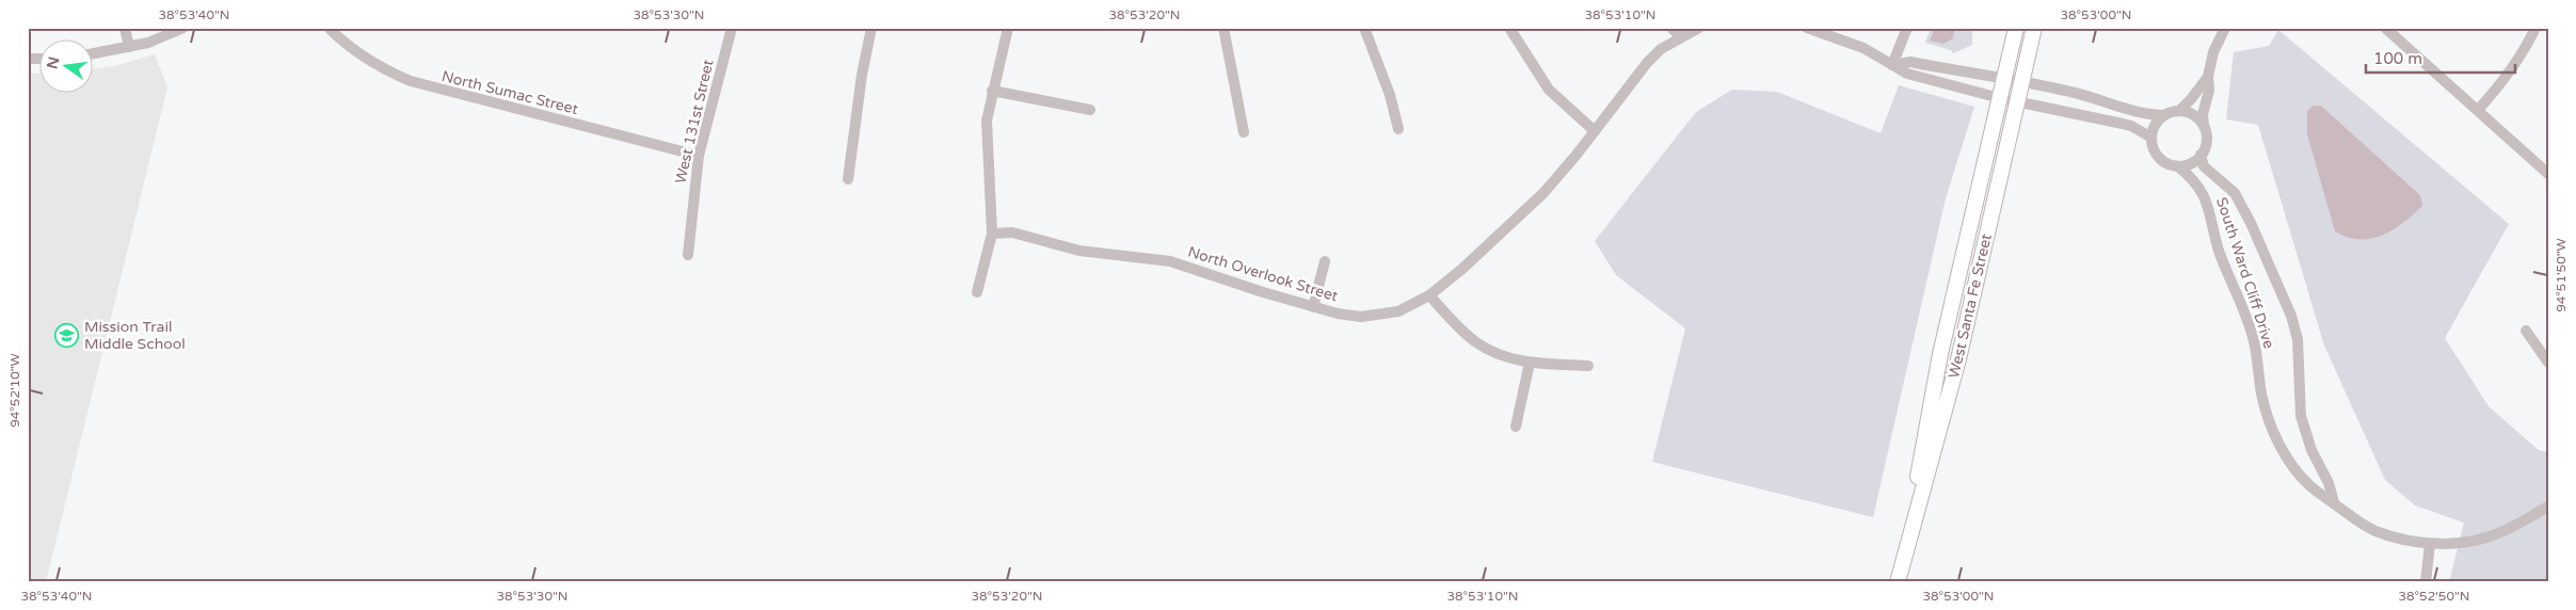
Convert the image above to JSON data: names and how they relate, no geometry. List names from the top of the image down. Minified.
{"streets":{"street":["North Sumac Street","West 131st Street","South Ward Cliff Drive","North Overlook Street","West Santa Fe Street"]},"crossings":[["North Sumac Street","West 131st Street"]],"places":{"school or university":["Mission Trail Middle School"]},"scale_bar":"100 m","north":"left","coordinates":["38°53'40\"N","38°53'30\"N","38°53'20\"N","38°53'10\"N","38°53'00\"N","94°51'50\"W","94°52'10\"W","38°52'50\"N"]}
